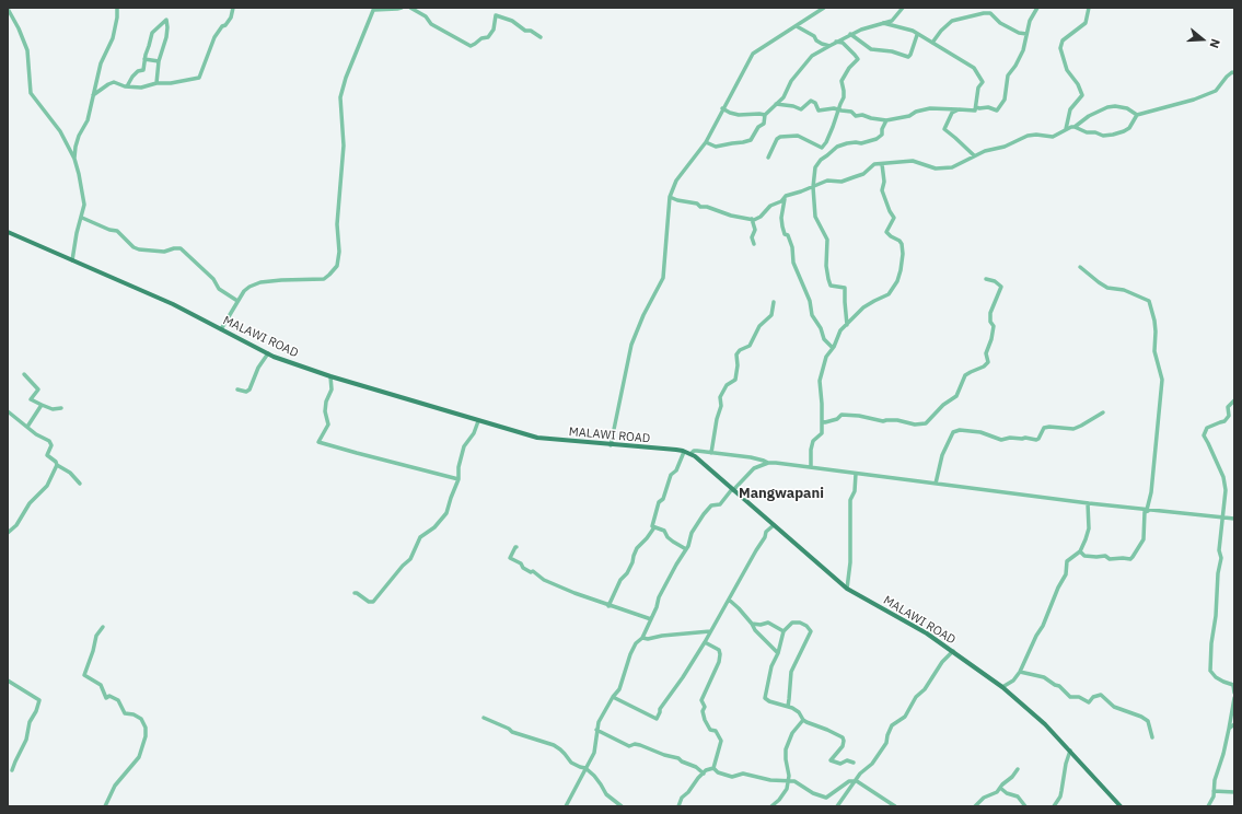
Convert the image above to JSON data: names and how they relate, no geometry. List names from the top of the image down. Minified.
{"streets":{"main road":["MALAWI ROAD"]},"districts":["Mangwapani"],"north":"right"}
